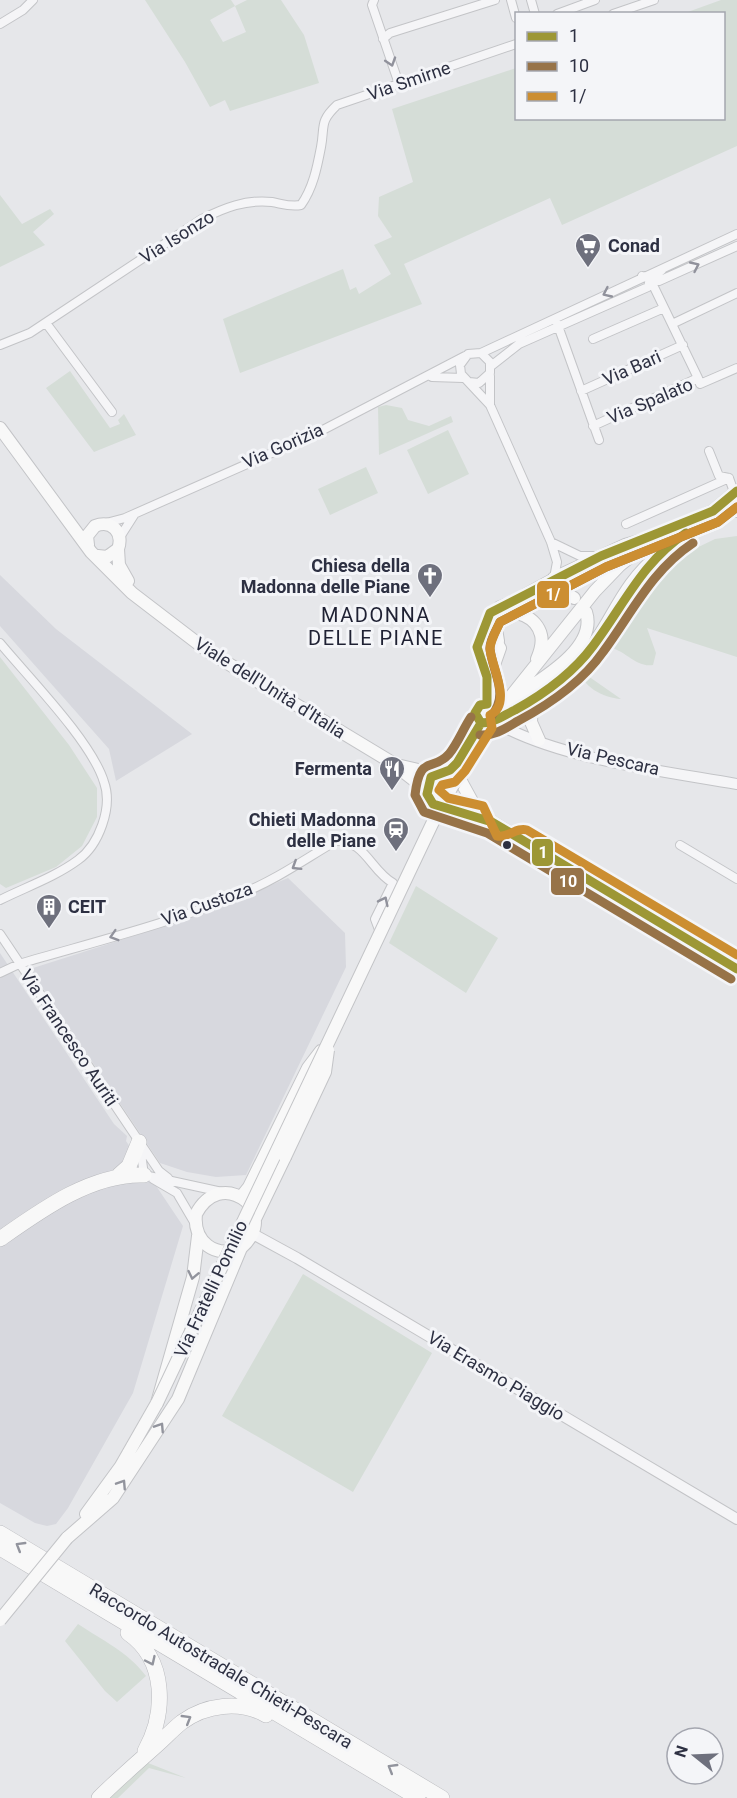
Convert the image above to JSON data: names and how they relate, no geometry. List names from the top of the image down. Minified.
{"streets":{"highway":["Raccordo Autostradale Chieti-Pescara"],"main road":["Viale dell'Unità d'Italia","Via Fratelli Pomilio"],"street":["Via Smirne","Via Isonzo","Via Bari","Via Spalato","Via Gorizia","Via Pescara","Via Custoza","Via Francesco Auriti","Via Erasmo Piaggio"]},"crossings":[["Via Smirne","Via Isonzo"],["Via Bari","Via Spalato"],["Via Gorizia","Viale dell'Unità d'Italia"],["Via Custoza","Via Francesco Auriti"],["Via Custoza","Via Fratelli Pomilio"],["Via Fratelli Pomilio","Via Erasmo Piaggio"]],"one_way":["Via Custoza"],"districts":["MADONNA DELLE PIANE"],"places":{"supermarket":["Conad"],"church":["Chiesa della Madonna delle Piane"],"restaurant":["Fermenta"],"station":["Chieti Madonna delle Piane"],"building":["CEIT"]},"lines":["transit line 1","transit line 10","transit line 1/"],"legend":["1","10","1/"],"north":"left"}
